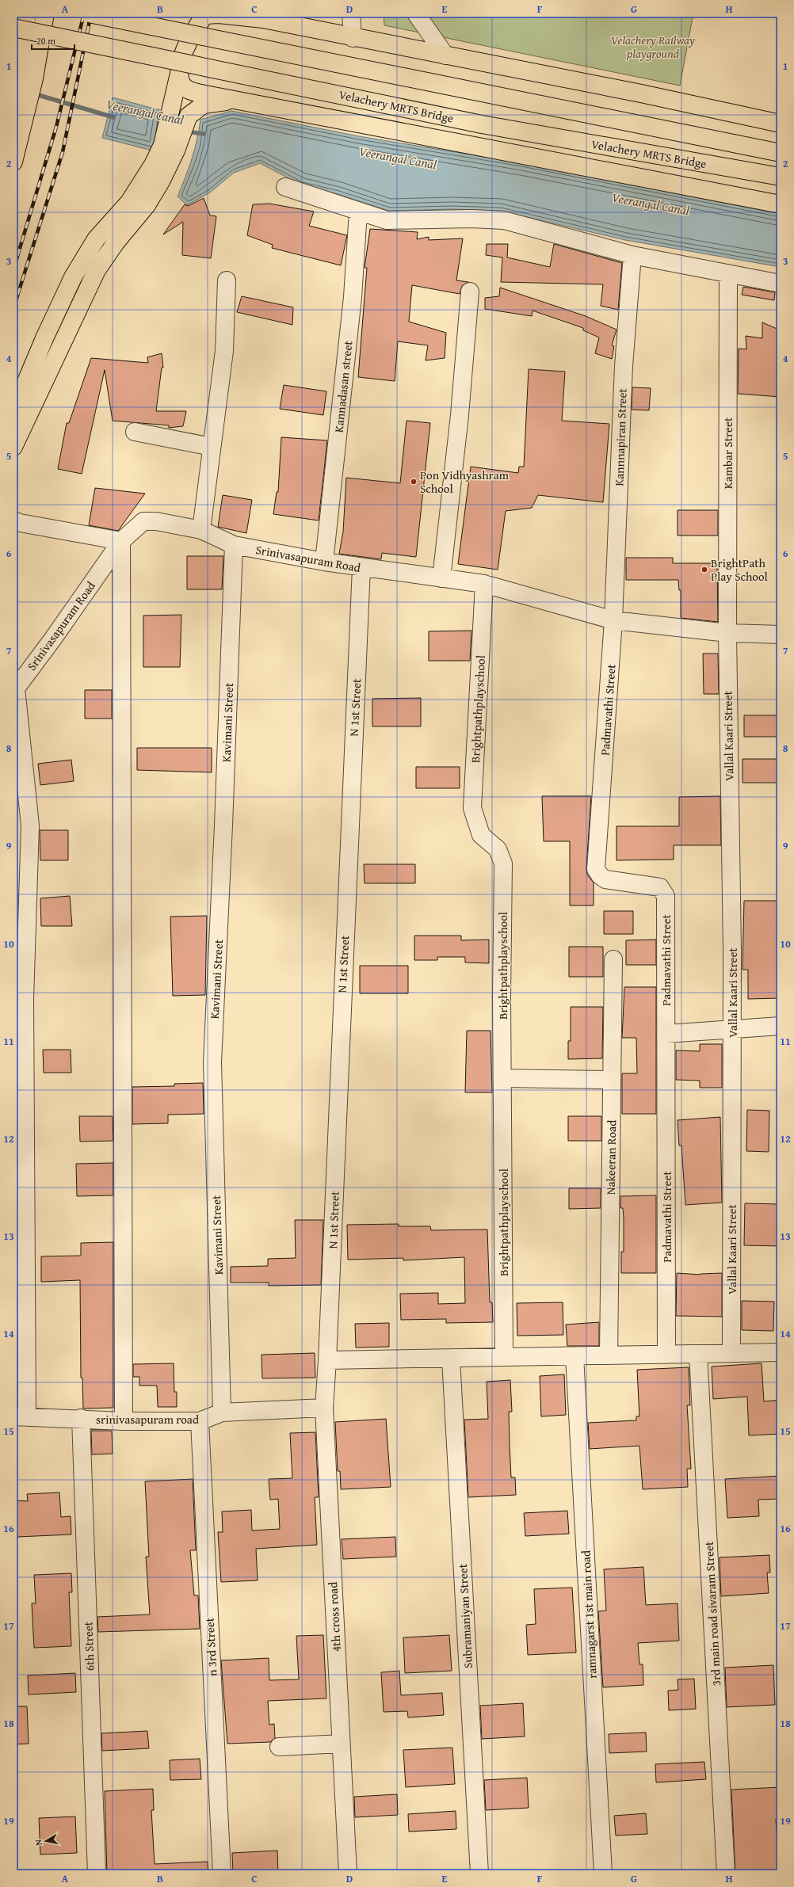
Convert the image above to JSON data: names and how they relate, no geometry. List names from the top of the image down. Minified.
{"streets":{"main road":["Velachery MRTS Bridge"],"street":["Kannadasan street","Kannnapiran Street","Kambar Street","Srinivasapuram Road","N 1st Street","Brightpathplayschool","Padmavathi Street","Kavimani Street","Vallal Kaari Street","Nakeeran Road","srinivasapuram road","3rd main road sivaram Street","ramnagarst 1st main road","Subramaniyan Street","4th cross road","6th Street","n 3rd Street"]},"crossings":[["Kannadasan street","Srinivasapuram Road"],["Kannnapiran Street","Srinivasapuram Road"],["Kannnapiran Street","Padmavathi Street"],["Kambar Street","Srinivasapuram Road"],["Kambar Street","Vallal Kaari Street"],["Srinivasapuram Road","N 1st Street"],["Srinivasapuram Road","Brightpathplayschool"],["Srinivasapuram Road","Padmavathi Street"],["Srinivasapuram Road","Kavimani Street"],["Srinivasapuram Road","Vallal Kaari Street"],["Srinivasapuram Road","srinivasapuram road"],["N 1st Street","4th cross road"],["Kavimani Street","srinivasapuram road"],["srinivasapuram road","4th cross road"],["srinivasapuram road","6th Street"],["srinivasapuram road","n 3rd Street"]],"water":["Veerangal Canal"],"parks":["Velachery Railway playground"],"places":["Pon Vidhyashram School","BrightPath Play School"],"scale_bar":"20 m","north":"left","grid":{"columns":["A","B","C","D","E","F","G","H"],"rows":["1","2","3","4","5","6","7","8","9","10","11","12","13","14","15","16","17","18","19"]}}
